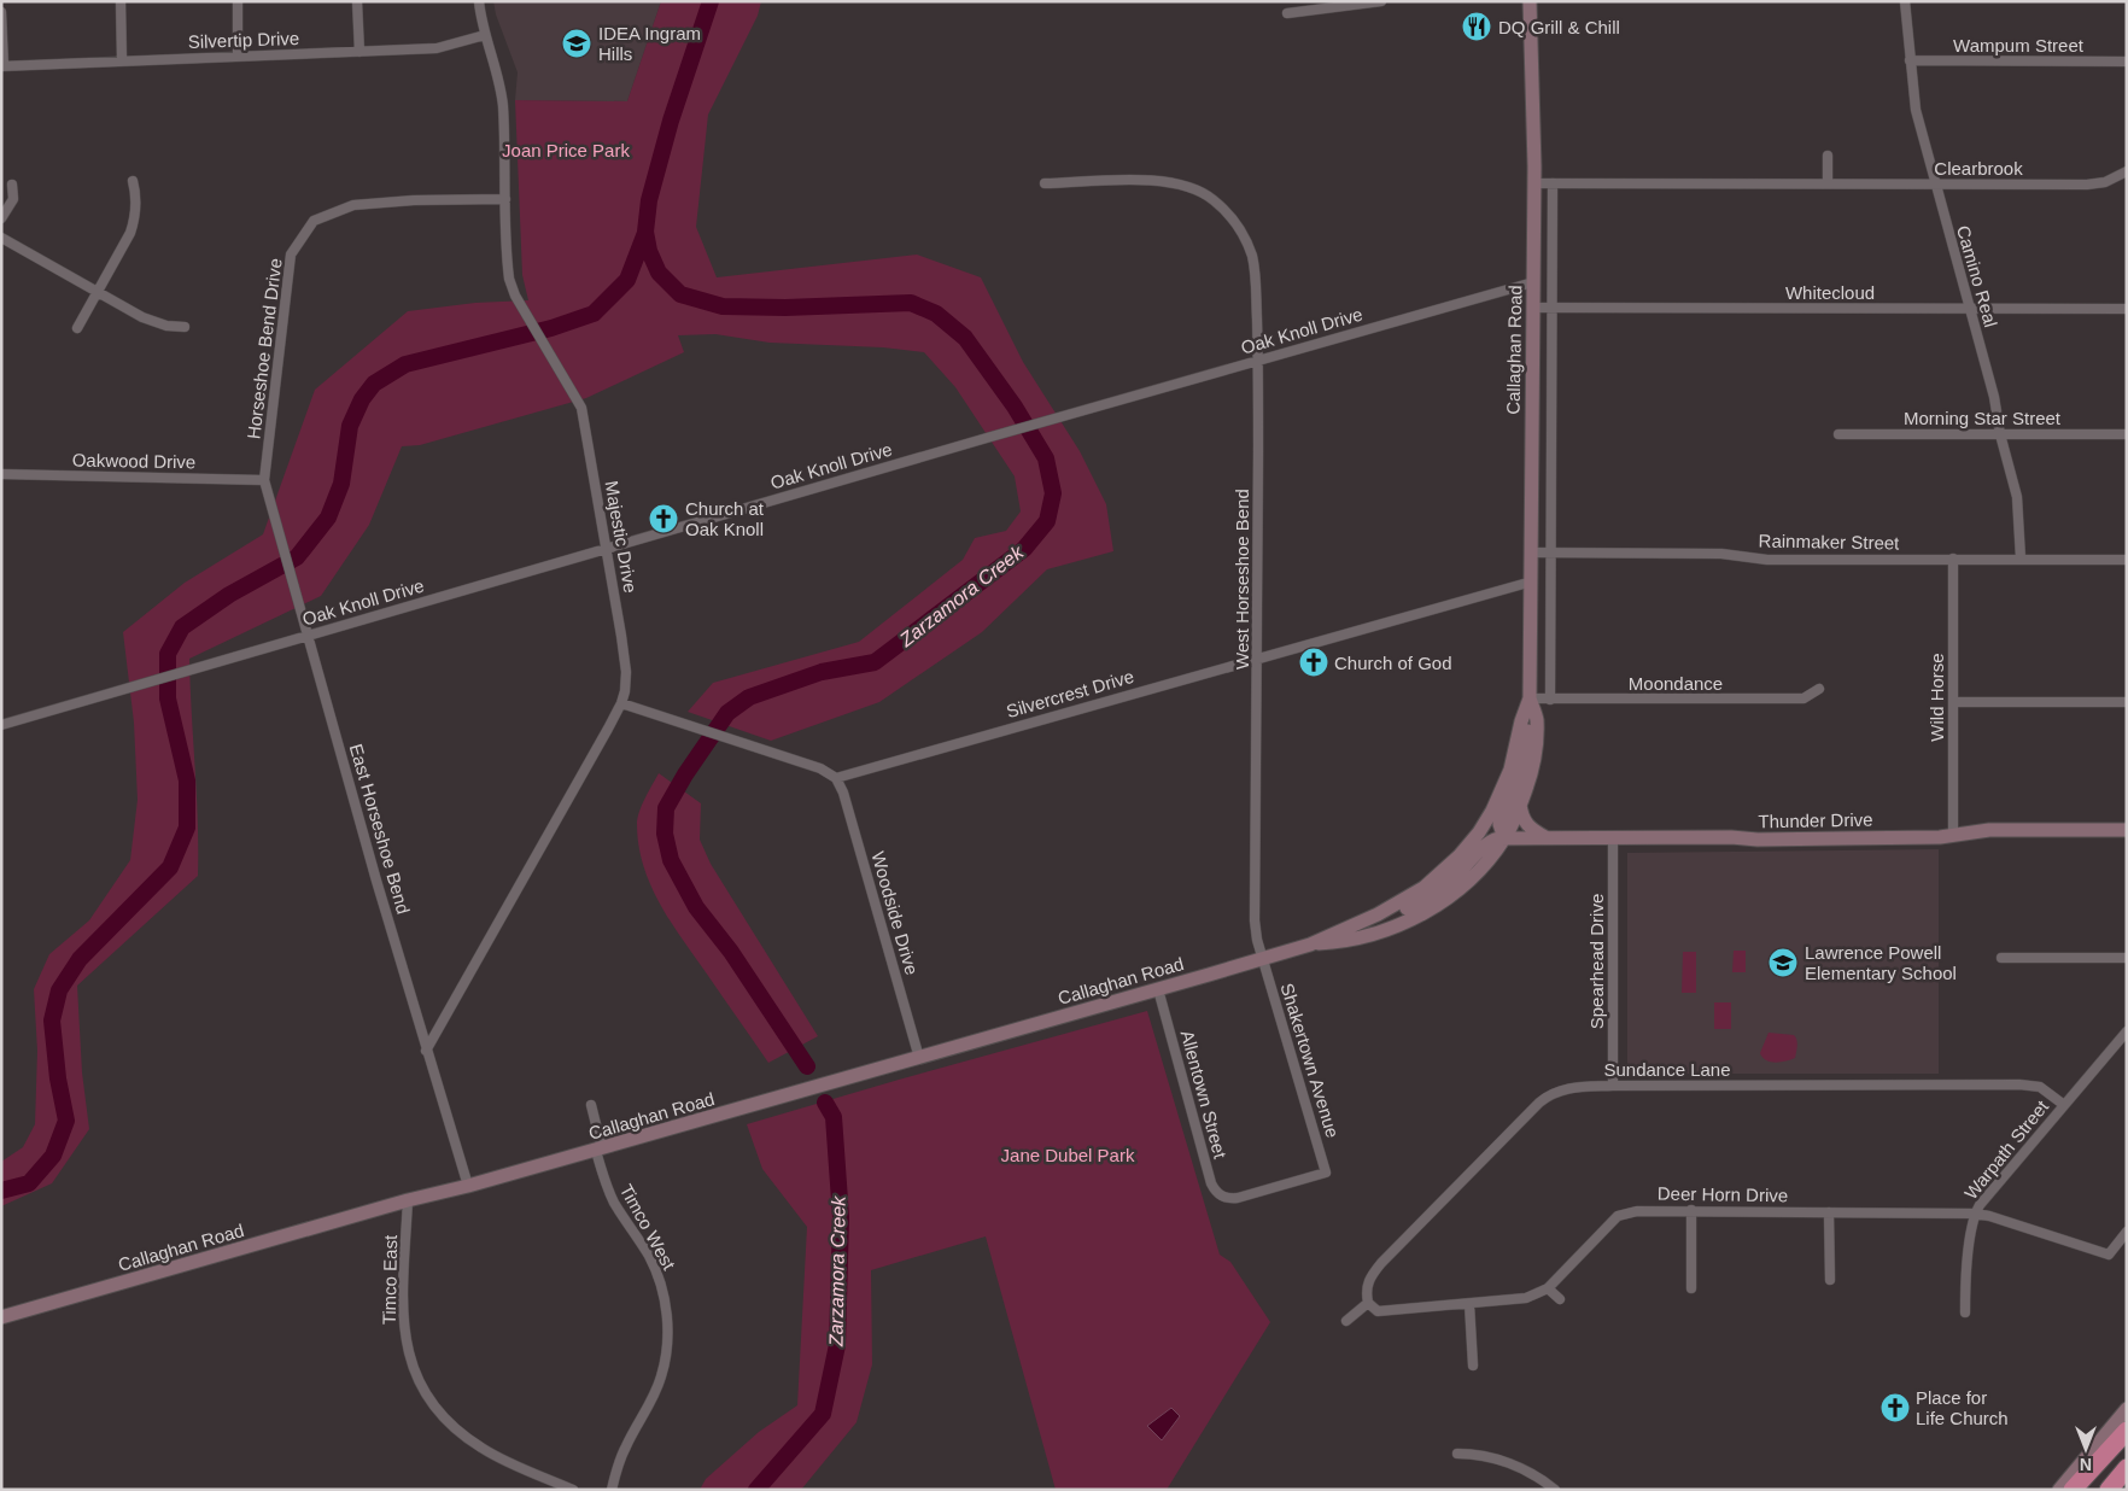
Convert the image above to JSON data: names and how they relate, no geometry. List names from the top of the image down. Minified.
{"streets":{"main road":["Callaghan Road","Thunder Drive"],"street":["Silvertip Drive","Wampum Street","Clearbrook","Camino Real","Whitecloud","Oak Knoll Drive","Horseshoe Bend Drive","Morning Star Street","Oakwood Drive","Majestic Drive","Rainmaker Street","West Horseshoe Bend","Moondance","Silvercrest Drive","Wild Horse","East Horseshoe Bend","Woodside Drive","Spearhead Drive","Shakertown Avenue","Sundance Lane","Allentown Street","Warpath Street","Deer Horn Drive","Timco West","Timco East"]},"crossings":[["Silvertip Drive","Majestic Drive"],["Wampum Street","Camino Real"],["Clearbrook","Camino Real"],["Clearbrook","Callaghan Road"],["Camino Real","Whitecloud"],["Camino Real","Morning Star Street"],["Camino Real","Rainmaker Street"],["Whitecloud","Callaghan Road"],["Oak Knoll Drive","Callaghan Road"],["Oak Knoll Drive","Majestic Drive"],["Oak Knoll Drive","West Horseshoe Bend"],["Oak Knoll Drive","East Horseshoe Bend"],["Horseshoe Bend Drive","Oakwood Drive"],["Horseshoe Bend Drive","Majestic Drive"],["Horseshoe Bend Drive","East Horseshoe Bend"],["Callaghan Road","Rainmaker Street"],["Callaghan Road","West Horseshoe Bend"],["Callaghan Road","Moondance"],["Callaghan Road","Silvercrest Drive"],["Callaghan Road","Thunder Drive"],["Callaghan Road","East Horseshoe Bend"],["Callaghan Road","Woodside Drive"],["Callaghan Road","Shakertown Avenue"],["Callaghan Road","Allentown Street"],["Callaghan Road","Timco West"],["Callaghan Road","Timco East"],["Oakwood Drive","East Horseshoe Bend"],["Majestic Drive","East Horseshoe Bend"],["Rainmaker Street","Wild Horse"],["West Horseshoe Bend","Silvercrest Drive"],["West Horseshoe Bend","Shakertown Avenue"],["Silvercrest Drive","Woodside Drive"],["Wild Horse","Thunder Drive"],["Thunder Drive","Spearhead Drive"],["Spearhead Drive","Sundance Lane"],["Shakertown Avenue","Allentown Street"],["Sundance Lane","Warpath Street"],["Sundance Lane","Deer Horn Drive"],["Warpath Street","Deer Horn Drive"]],"water":["Zarzamora Creek"],"parks":["Joan Price Park","Jane Dubel Park"],"places":{"restaurant":["DQ Grill & Chill"],"school or university":["IDEA Ingram Hills","Lawrence Powell Elementary School"],"church":["Church at Oak Knoll","Church of God","Place for Life Church"]},"north":"bottom"}
